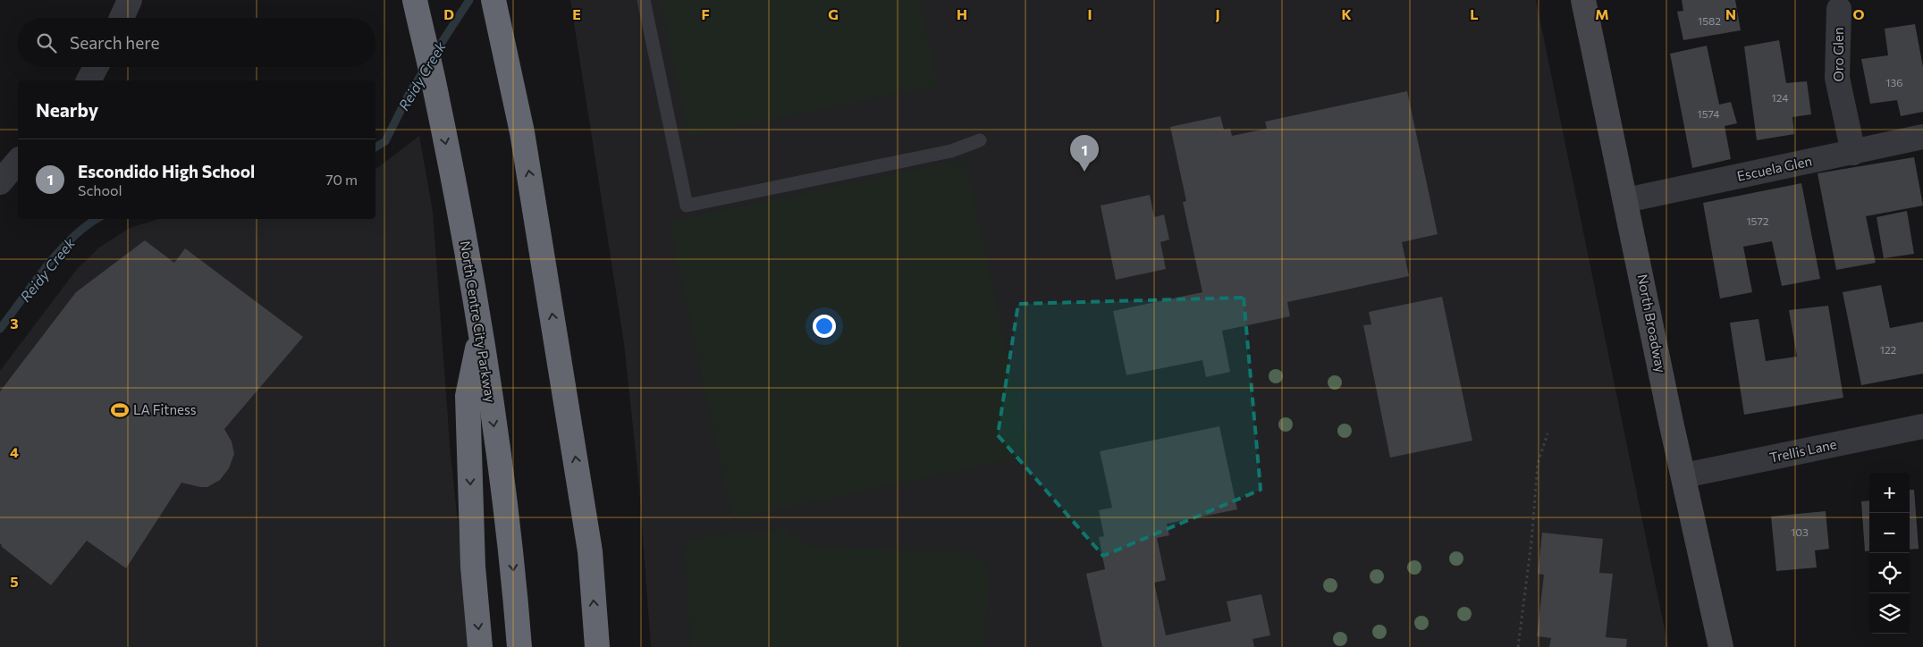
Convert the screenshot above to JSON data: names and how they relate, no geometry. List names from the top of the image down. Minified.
{"streets":{"highway":["North Centre City Parkway"],"main road":["North Broadway"],"street":["Oro Glen","Escuela Glen","Trellis Lane"]},"crossings":[["Oro Glen","Escuela Glen"],["Escuela Glen","North Broadway"],["North Broadway","Trellis Lane"]],"water":["Reidy Creek"],"places":{"sports":["LA Fitness"]},"house_numbers":["1582","136","124","1574","1572","122","103"],"page":{"search":"Search here","heading":"Nearby","pins":"1","list":[{"mark":"1","name":"Escondido High School","note":"School","value":"70 m"}],"map_buttons":["+","−"]},"grid":{"columns":["D","E","F","G","H","I","J","K","L","M","N","O"],"rows":["3","4","5"]}}
